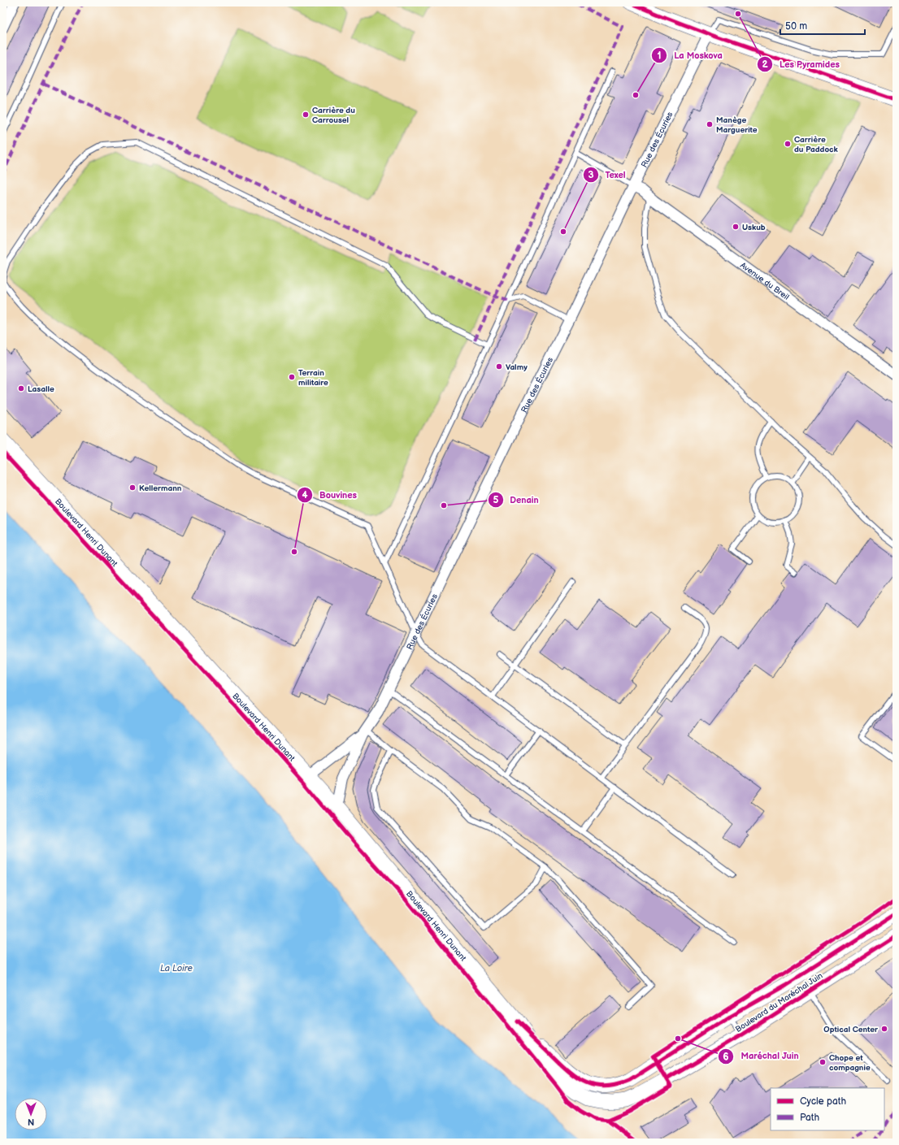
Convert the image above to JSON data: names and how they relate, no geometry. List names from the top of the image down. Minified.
{"streets":{"main road":["Boulevard Henri Dunant","Boulevard du Maréchal Juin"],"street":["Rue des Écuries","Avenue du Breil"]},"crossings":[["Rue des Écuries","Avenue du Breil"],["Rue des Écuries","Boulevard Henri Dunant"],["Boulevard Henri Dunant","Boulevard du Maréchal Juin"]],"water":["La Loire"],"places":["Les Pyramides","La Moskova","Carrière du Carrousel","Manège Marguerite","Carrière du Paddock","Uskub","Texel","Valmy","Terrain militaire","Lasalle","Kellermann","Denain","Bouvines","Optical Center","Maréchal Juin","Chope et compagnie"],"legend":["Cycle path","Path"],"scale_bar":"50 m","north":"bottom"}
